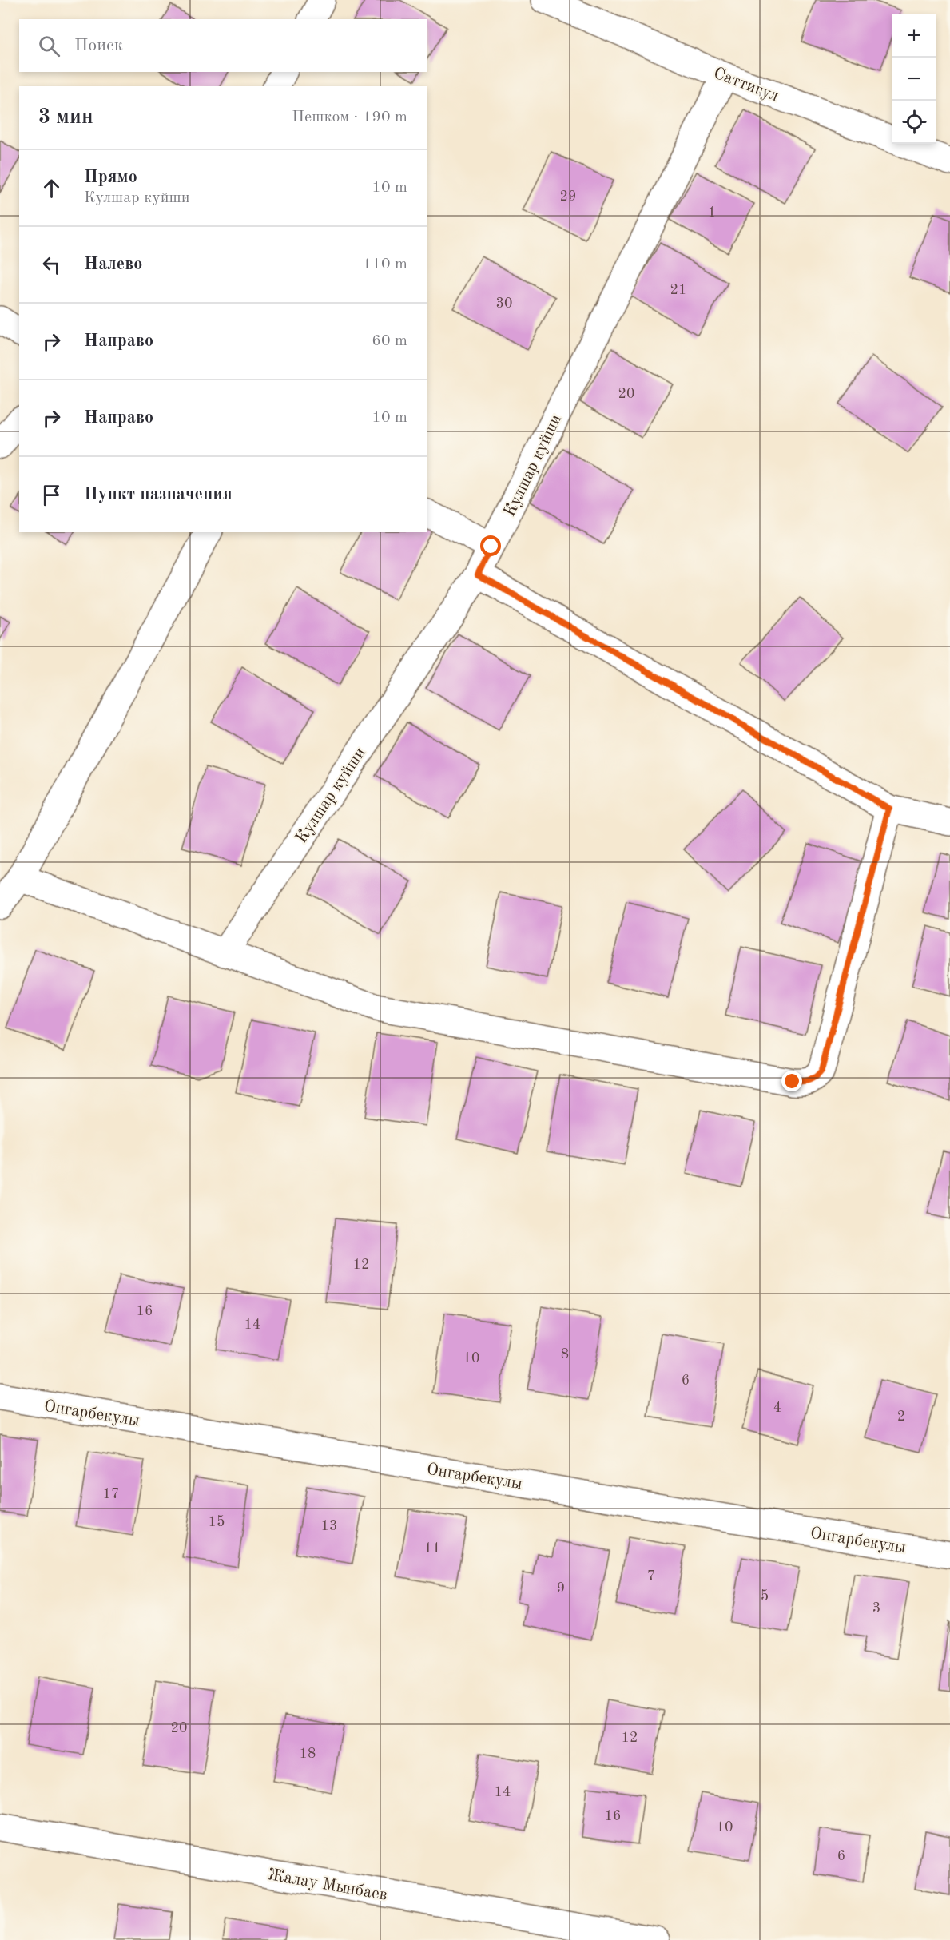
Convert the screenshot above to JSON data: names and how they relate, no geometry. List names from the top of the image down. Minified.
{"streets":{"street":["Саттигул","Кулшар куйши","Онгарбекулы","Жалау Мынбаев"]},"crossings":[["Саттигул","Кулшар куйши"]],"house_numbers":["29","1","21","30","20","12","16","14","8","10","6","4","2","17","15","13","11","7","9","5","3","20","12","18","14","16","10","6"],"page":{"map_buttons":["+","−"],"search":"Поиск","heading":["3 мин","Пешком · 190 m"],"list":[["Прямо","Кулшар куйши","10 m"],["Налево","110 m"],["Направо","60 m"],["Направо","10 m"],"Пункт назначения"]}}
